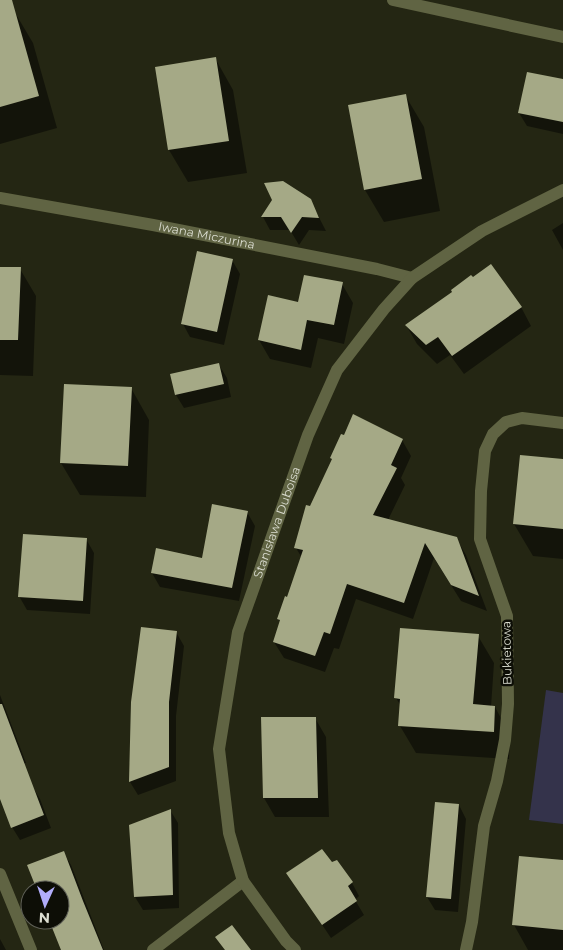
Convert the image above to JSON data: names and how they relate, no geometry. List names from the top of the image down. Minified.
{"streets":{"street":["Iwana Miczurina","Stanisława Duboisa","Bukietowa"]},"crossings":[["Iwana Miczurina","Stanisława Duboisa"]],"north":"bottom"}
